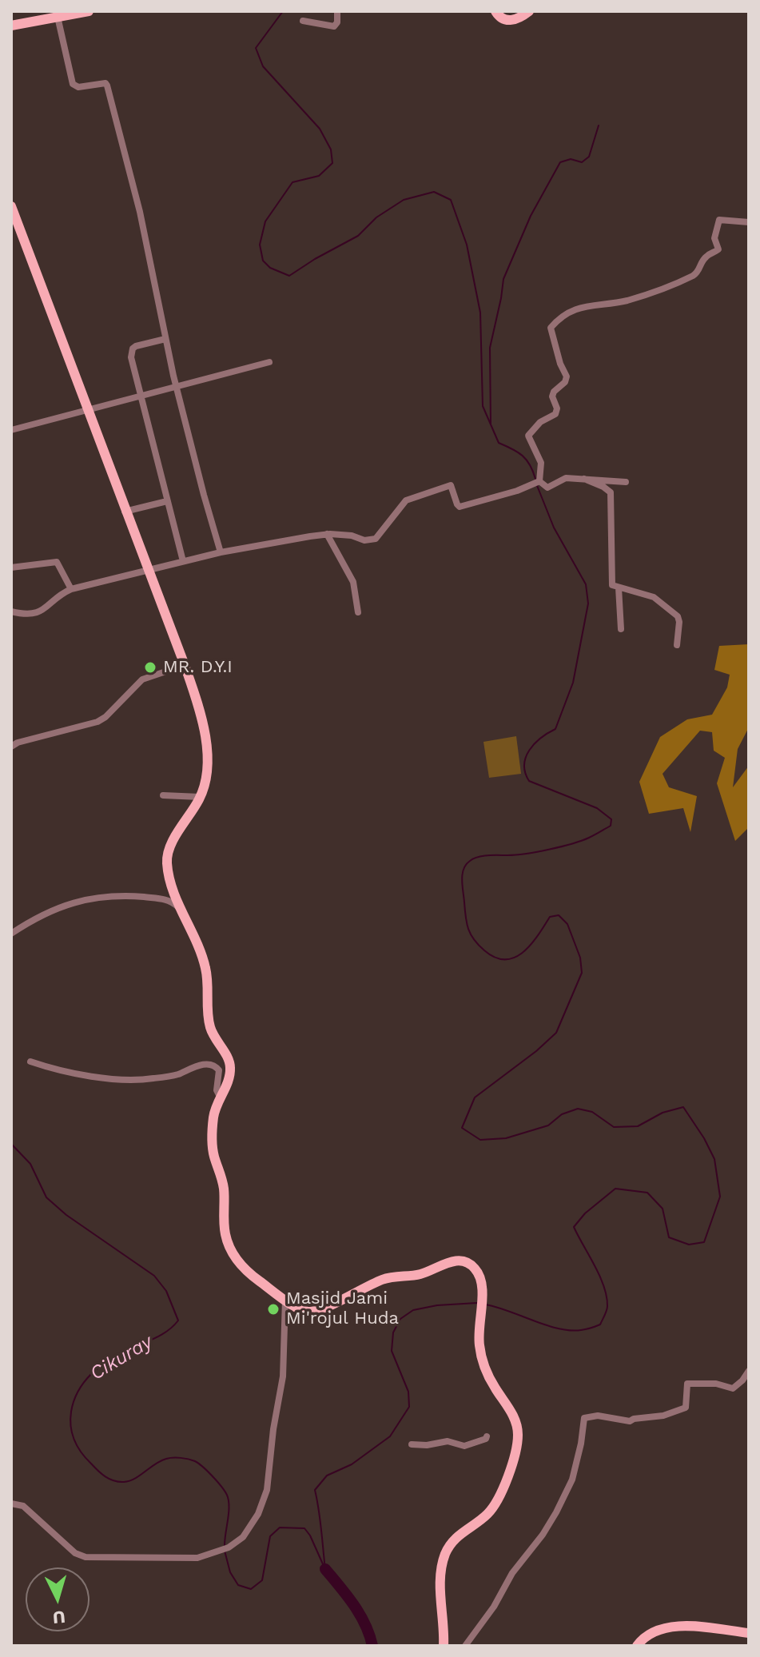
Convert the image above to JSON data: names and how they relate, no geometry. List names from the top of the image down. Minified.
{"water":["Cikuray"],"places":["MR. D.Y.I","Masjid Jami Mi'rojul Huda"],"north":"bottom"}
